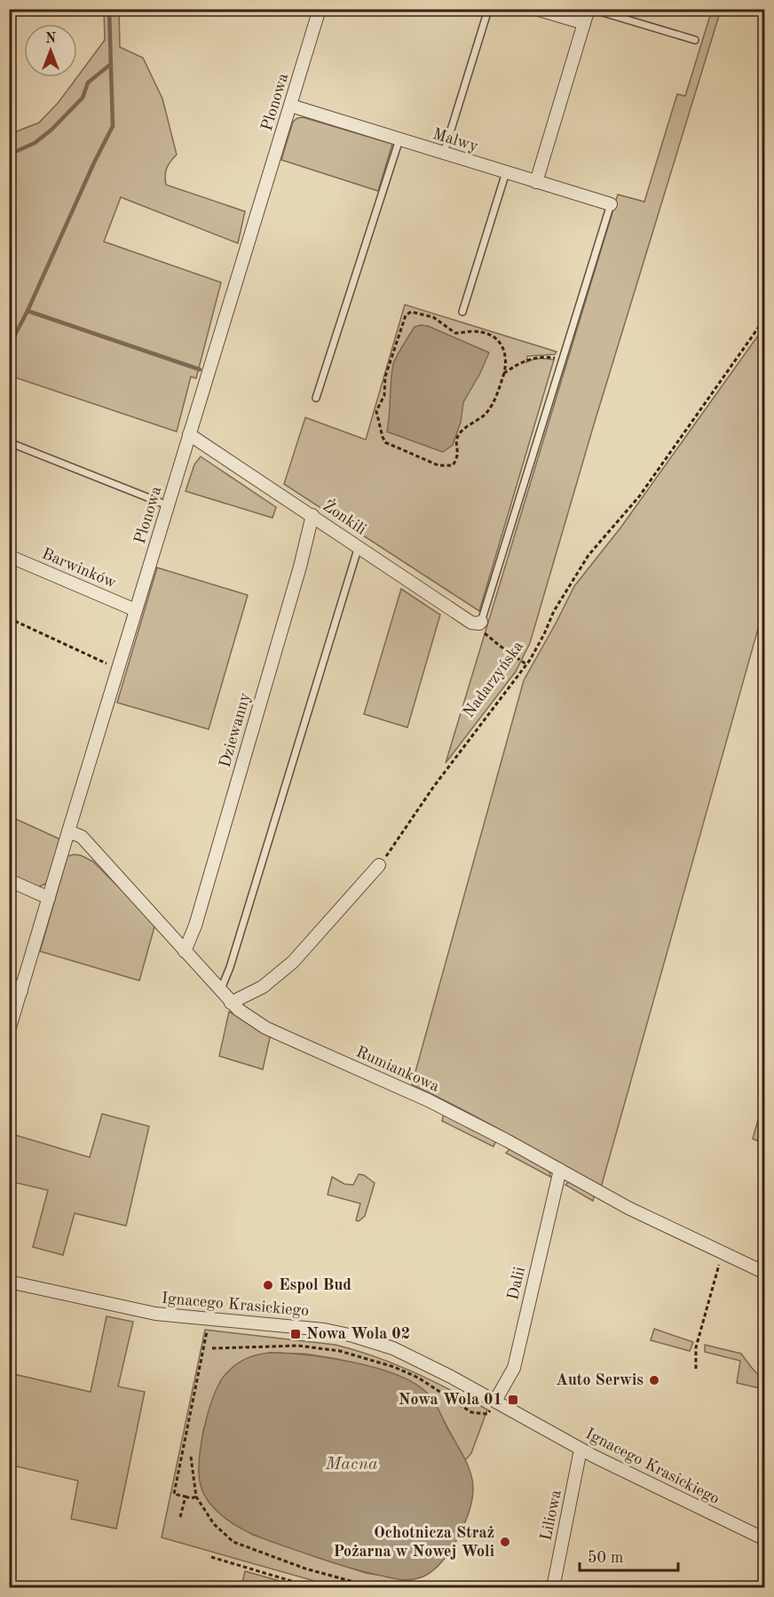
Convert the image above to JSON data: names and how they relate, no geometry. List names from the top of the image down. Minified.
{"streets":{"street":["Plonowa","Malwy","Żonkili","Barwinków","Dziewanny","Rumiankowa","Dalii","Ignacego Krasickiego","Liliowa"],"path":["Nadarzyńska"]},"crossings":[["Plonowa","Malwy"],["Plonowa","Żonkili"],["Plonowa","Barwinków"],["Plonowa","Rumiankowa"],["Żonkili","Dziewanny"],["Dziewanny","Rumiankowa"],["Rumiankowa","Dalii"],["Dalii","Ignacego Krasickiego"],["Ignacego Krasickiego","Liliowa"]],"water":["Macna"],"places":{"other":["Espol Bud","Auto Serwis","Ochotnicza Straż Pożarna w Nowej Woli"],"transit":["Nowa Wola 02","Nowa Wola 01"]},"scale_bar":"50 m","north":"top"}
